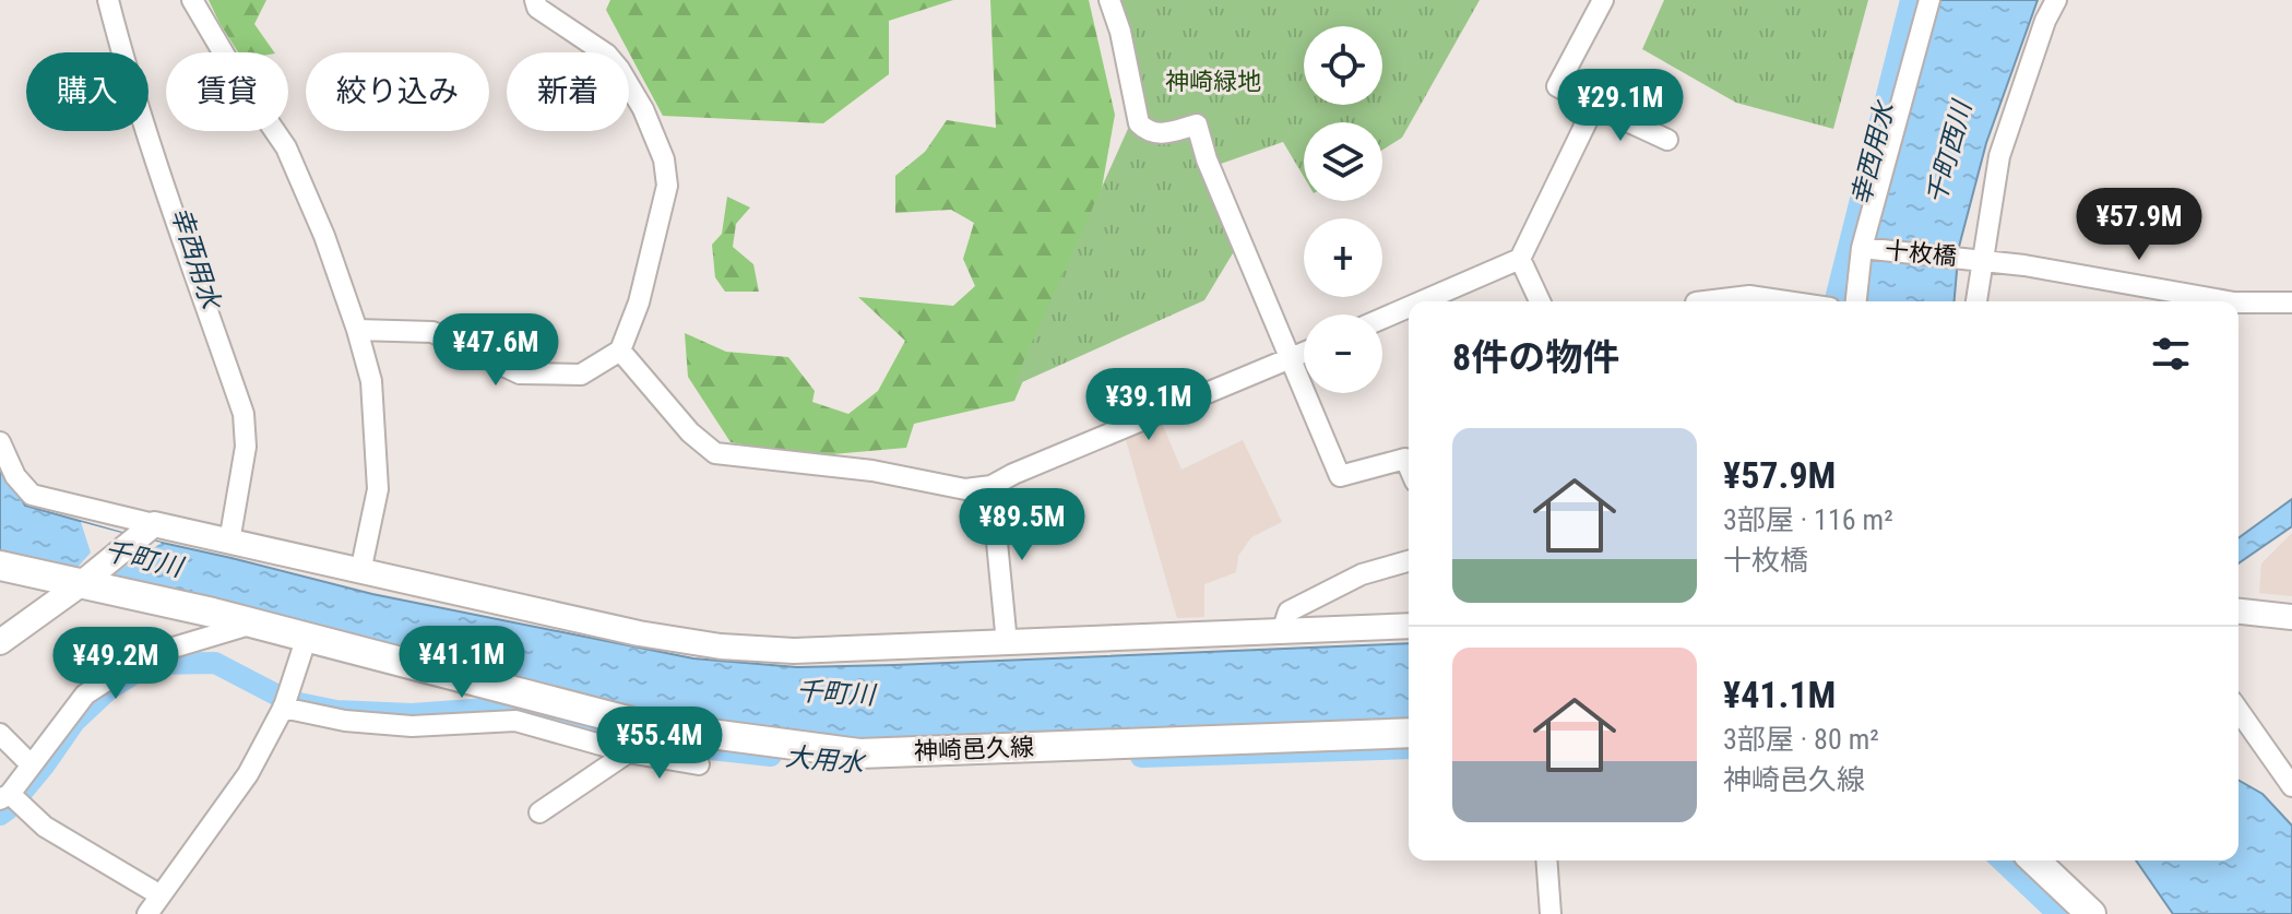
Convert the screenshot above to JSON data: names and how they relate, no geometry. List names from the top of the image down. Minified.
{"streets":{"main road":["神崎邑久線"],"street":["十枚橋"]},"water":["千町西川","幸西用水","千町川","大用水"],"parks":["神崎緑地"],"page":{"map_buttons":["+","−"],"chip":["購入","賃貸","絞り込み","新着"],"price":["¥29.1M","¥57.9M","¥47.6M","¥39.1M","¥89.5M","¥41.1M","¥49.2M","¥55.4M"],"heading":"8件の物件","list":[{"name":"¥57.9M","note":"3部屋 · 116 m² · 十枚橋"},{"name":"¥41.1M","note":"3部屋 · 80 m² · 神崎邑久線"}]}}
